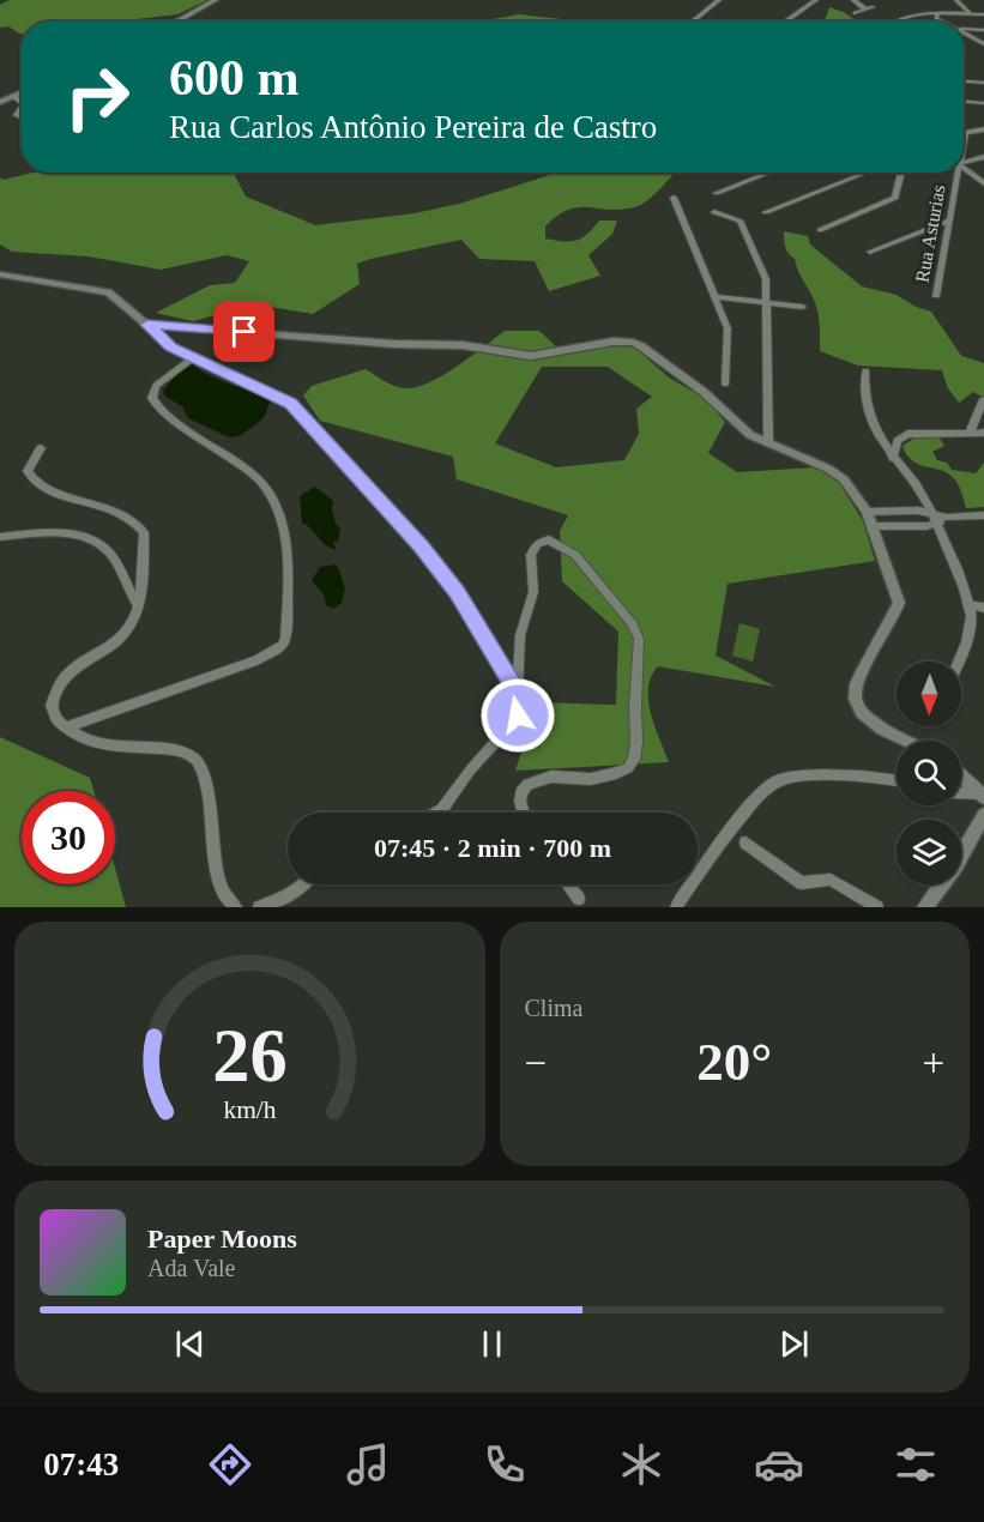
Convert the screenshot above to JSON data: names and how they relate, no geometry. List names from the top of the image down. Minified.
{"streets":{"street":["Rua Asturias"]},"north":"bottom","page":{"turn":["600 m","Rua Carlos Antônio Pereira de Castro"],"limit":"30","trip":"07:45 · 2 min · 700 m","tile":"Clima","heat":["−","20°","+"],"song":["Paper Moons","Ada Vale"],"tabs":"07:43","gauge":["26","km/h"]}}
